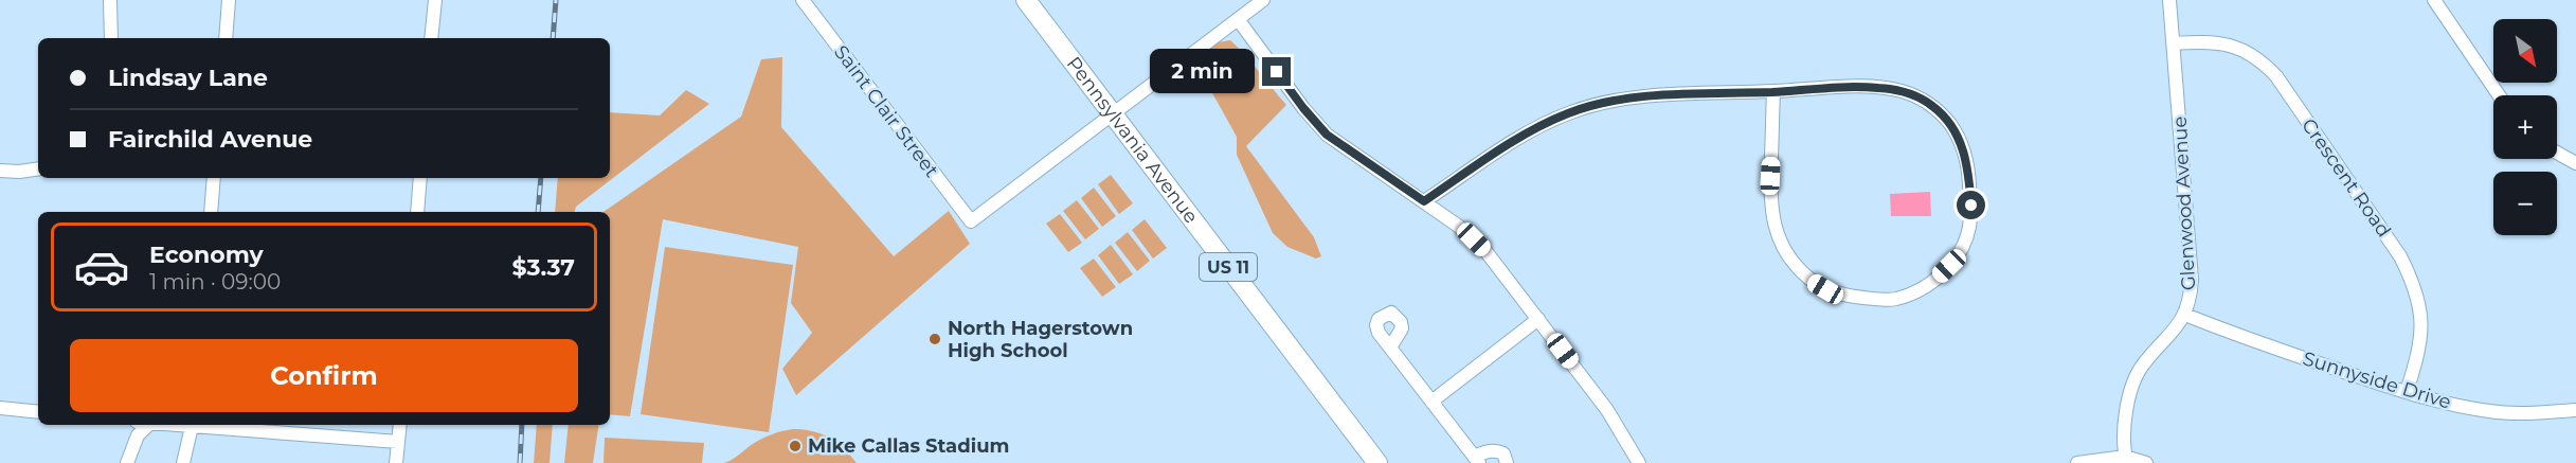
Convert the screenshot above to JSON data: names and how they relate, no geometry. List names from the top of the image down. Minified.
{"streets":{"main road":["Pennsylvania Avenue","US 11"],"street":["Saint Clair Street","Crescent Road","Glenwood Avenue","Sunnyside Drive"]},"crossings":[["Saint Clair Street","Pennsylvania Avenue"],["Crescent Road","Glenwood Avenue"],["Crescent Road","Sunnyside Drive"],["Glenwood Avenue","Sunnyside Drive"]],"places":["North Hagerstown High School","Mike Callas Stadium"],"north":"bottom right","page":{"map_buttons":["+","−"],"banner":["Lindsay Lane","Fairchild Avenue"],"bubble":"2 min","list":[{"name":"Economy","note":"1 min · 09:00","value":"$3.37"}],"buttons":"Confirm"}}
